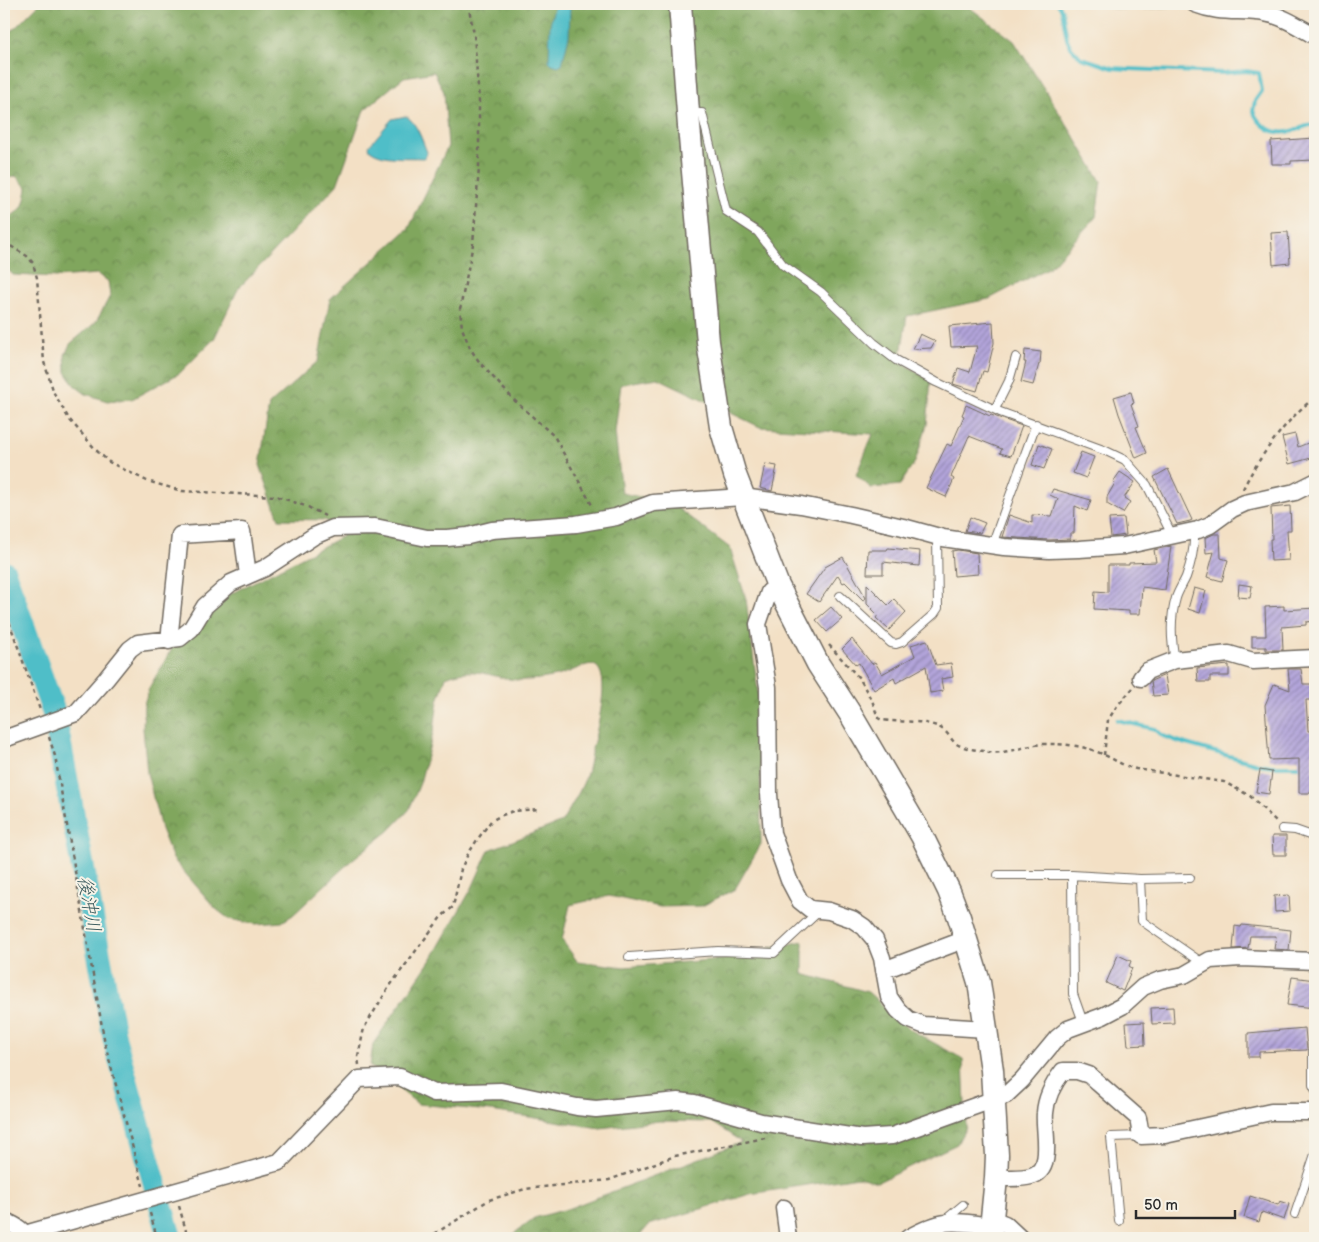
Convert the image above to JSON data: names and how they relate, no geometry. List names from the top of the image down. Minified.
{"water":["後沖川"],"scale_bar":"50 m"}
